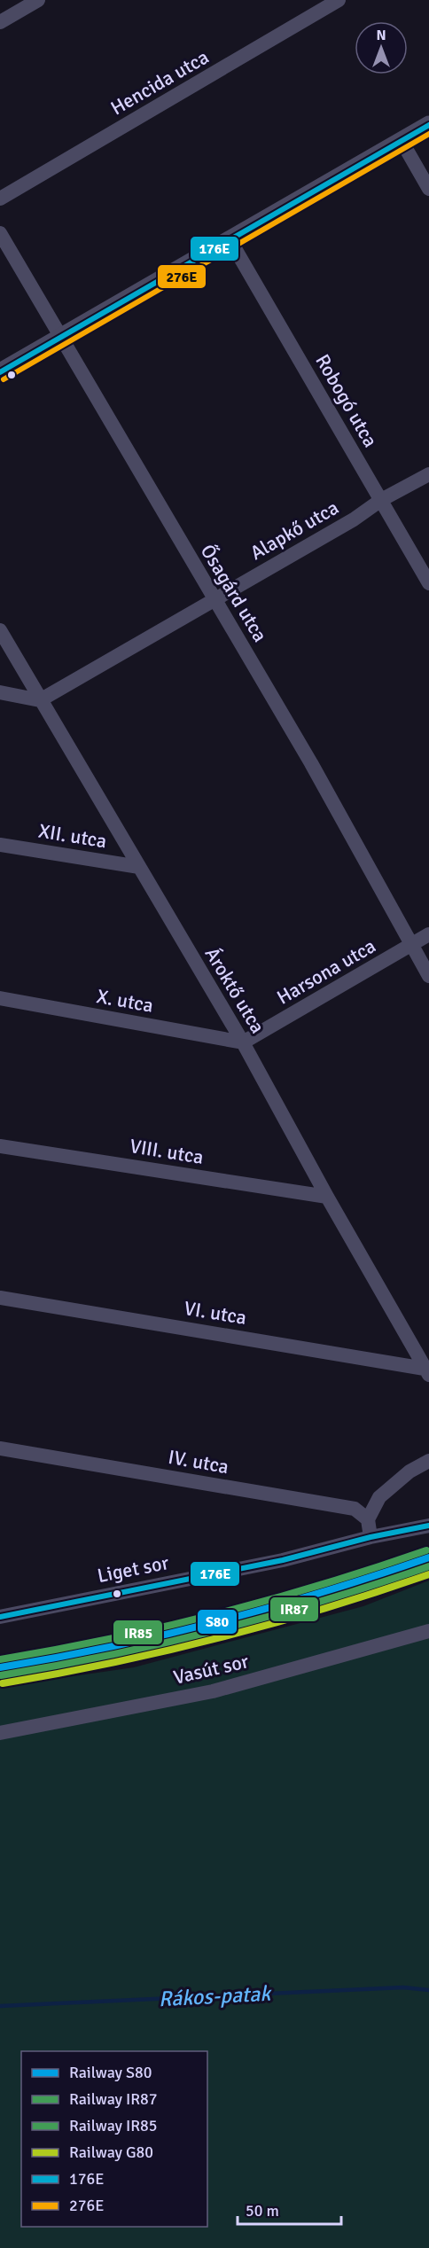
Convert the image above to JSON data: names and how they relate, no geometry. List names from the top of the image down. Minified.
{"streets":{"street":["Hencida utca","Robogó utca","Alapkő utca","Ősagárd utca","XII. utca","Harsona utca","Ároktő utca","X. utca","VIII. utca","VI. utca","IV. utca","Liget sor","Vasút sor"]},"crossings":[["Robogó utca","Alapkő utca"],["Alapkő utca","Ősagárd utca"],["Alapkő utca","Ároktő utca"],["Ősagárd utca","Harsona utca"],["XII. utca","Ároktő utca"],["Harsona utca","Ároktő utca"],["Harsona utca","X. utca"],["Ároktő utca","X. utca"],["Ároktő utca","VIII. utca"],["Ároktő utca","VI. utca"]],"water":["Rákos-patak"],"lines":["transit line 176E","transit line 276E","rail line IR85","rail line S80","rail line IR87","rail line G80"],"legend":["Railway S80","Railway IR87","Railway IR85","Railway G80","176E","276E"],"scale_bar":"50 m","north":"top"}
